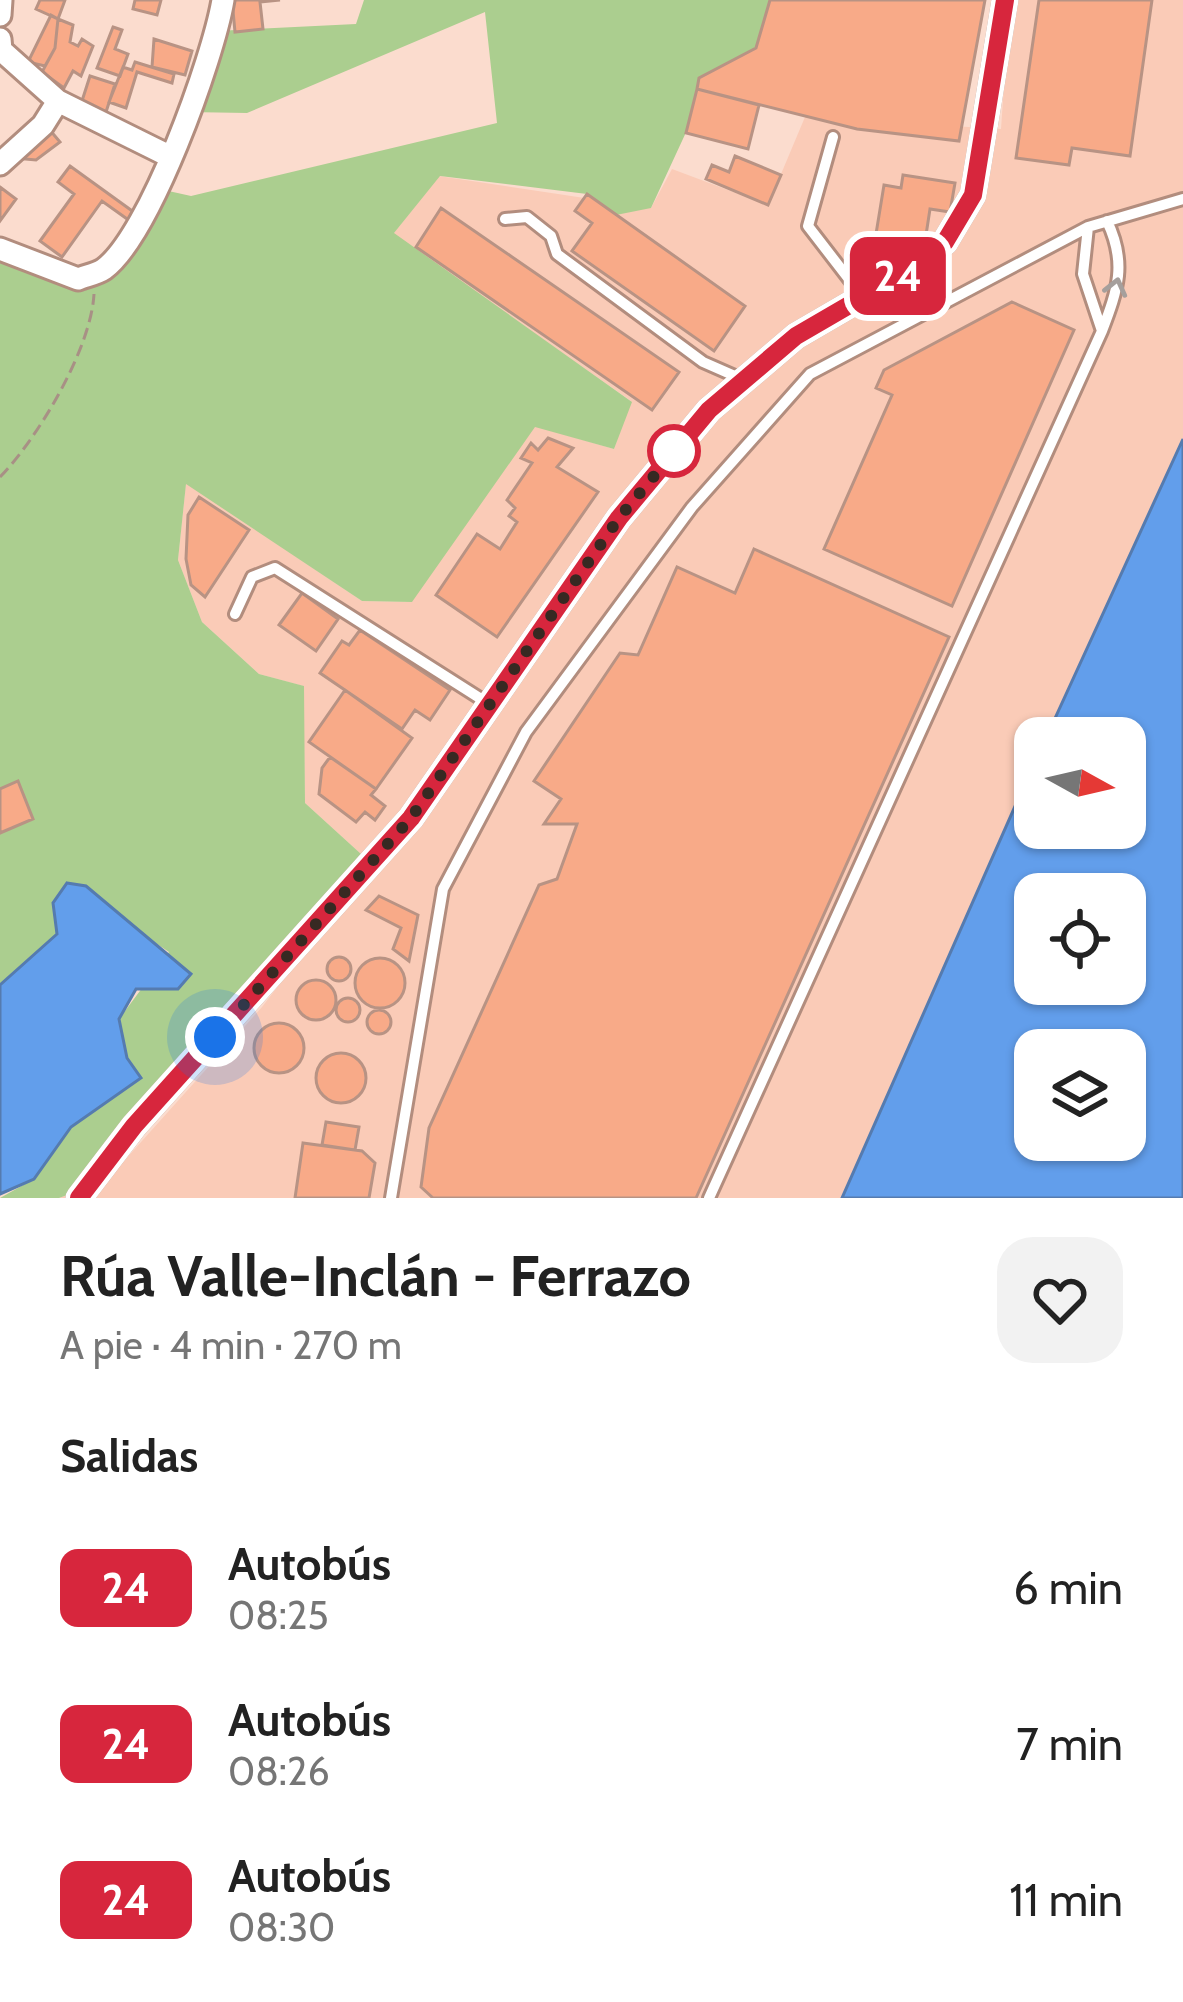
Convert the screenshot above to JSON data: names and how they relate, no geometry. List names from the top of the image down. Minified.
{"lines":["bus line 24"],"north":"right","page":{"on_map":"24","heading":[["Rúa Valle-Inclán - Ferrazo","A pie · 4 min · 270 m"],"Salidas"],"list":[{"mark":"24","name":"Autobús","note":"08:25","value":"6 min"},{"mark":"24","name":"Autobús","note":"08:26","value":"7 min"},{"mark":"24","name":"Autobús","note":"08:30","value":"11 min"}]}}
